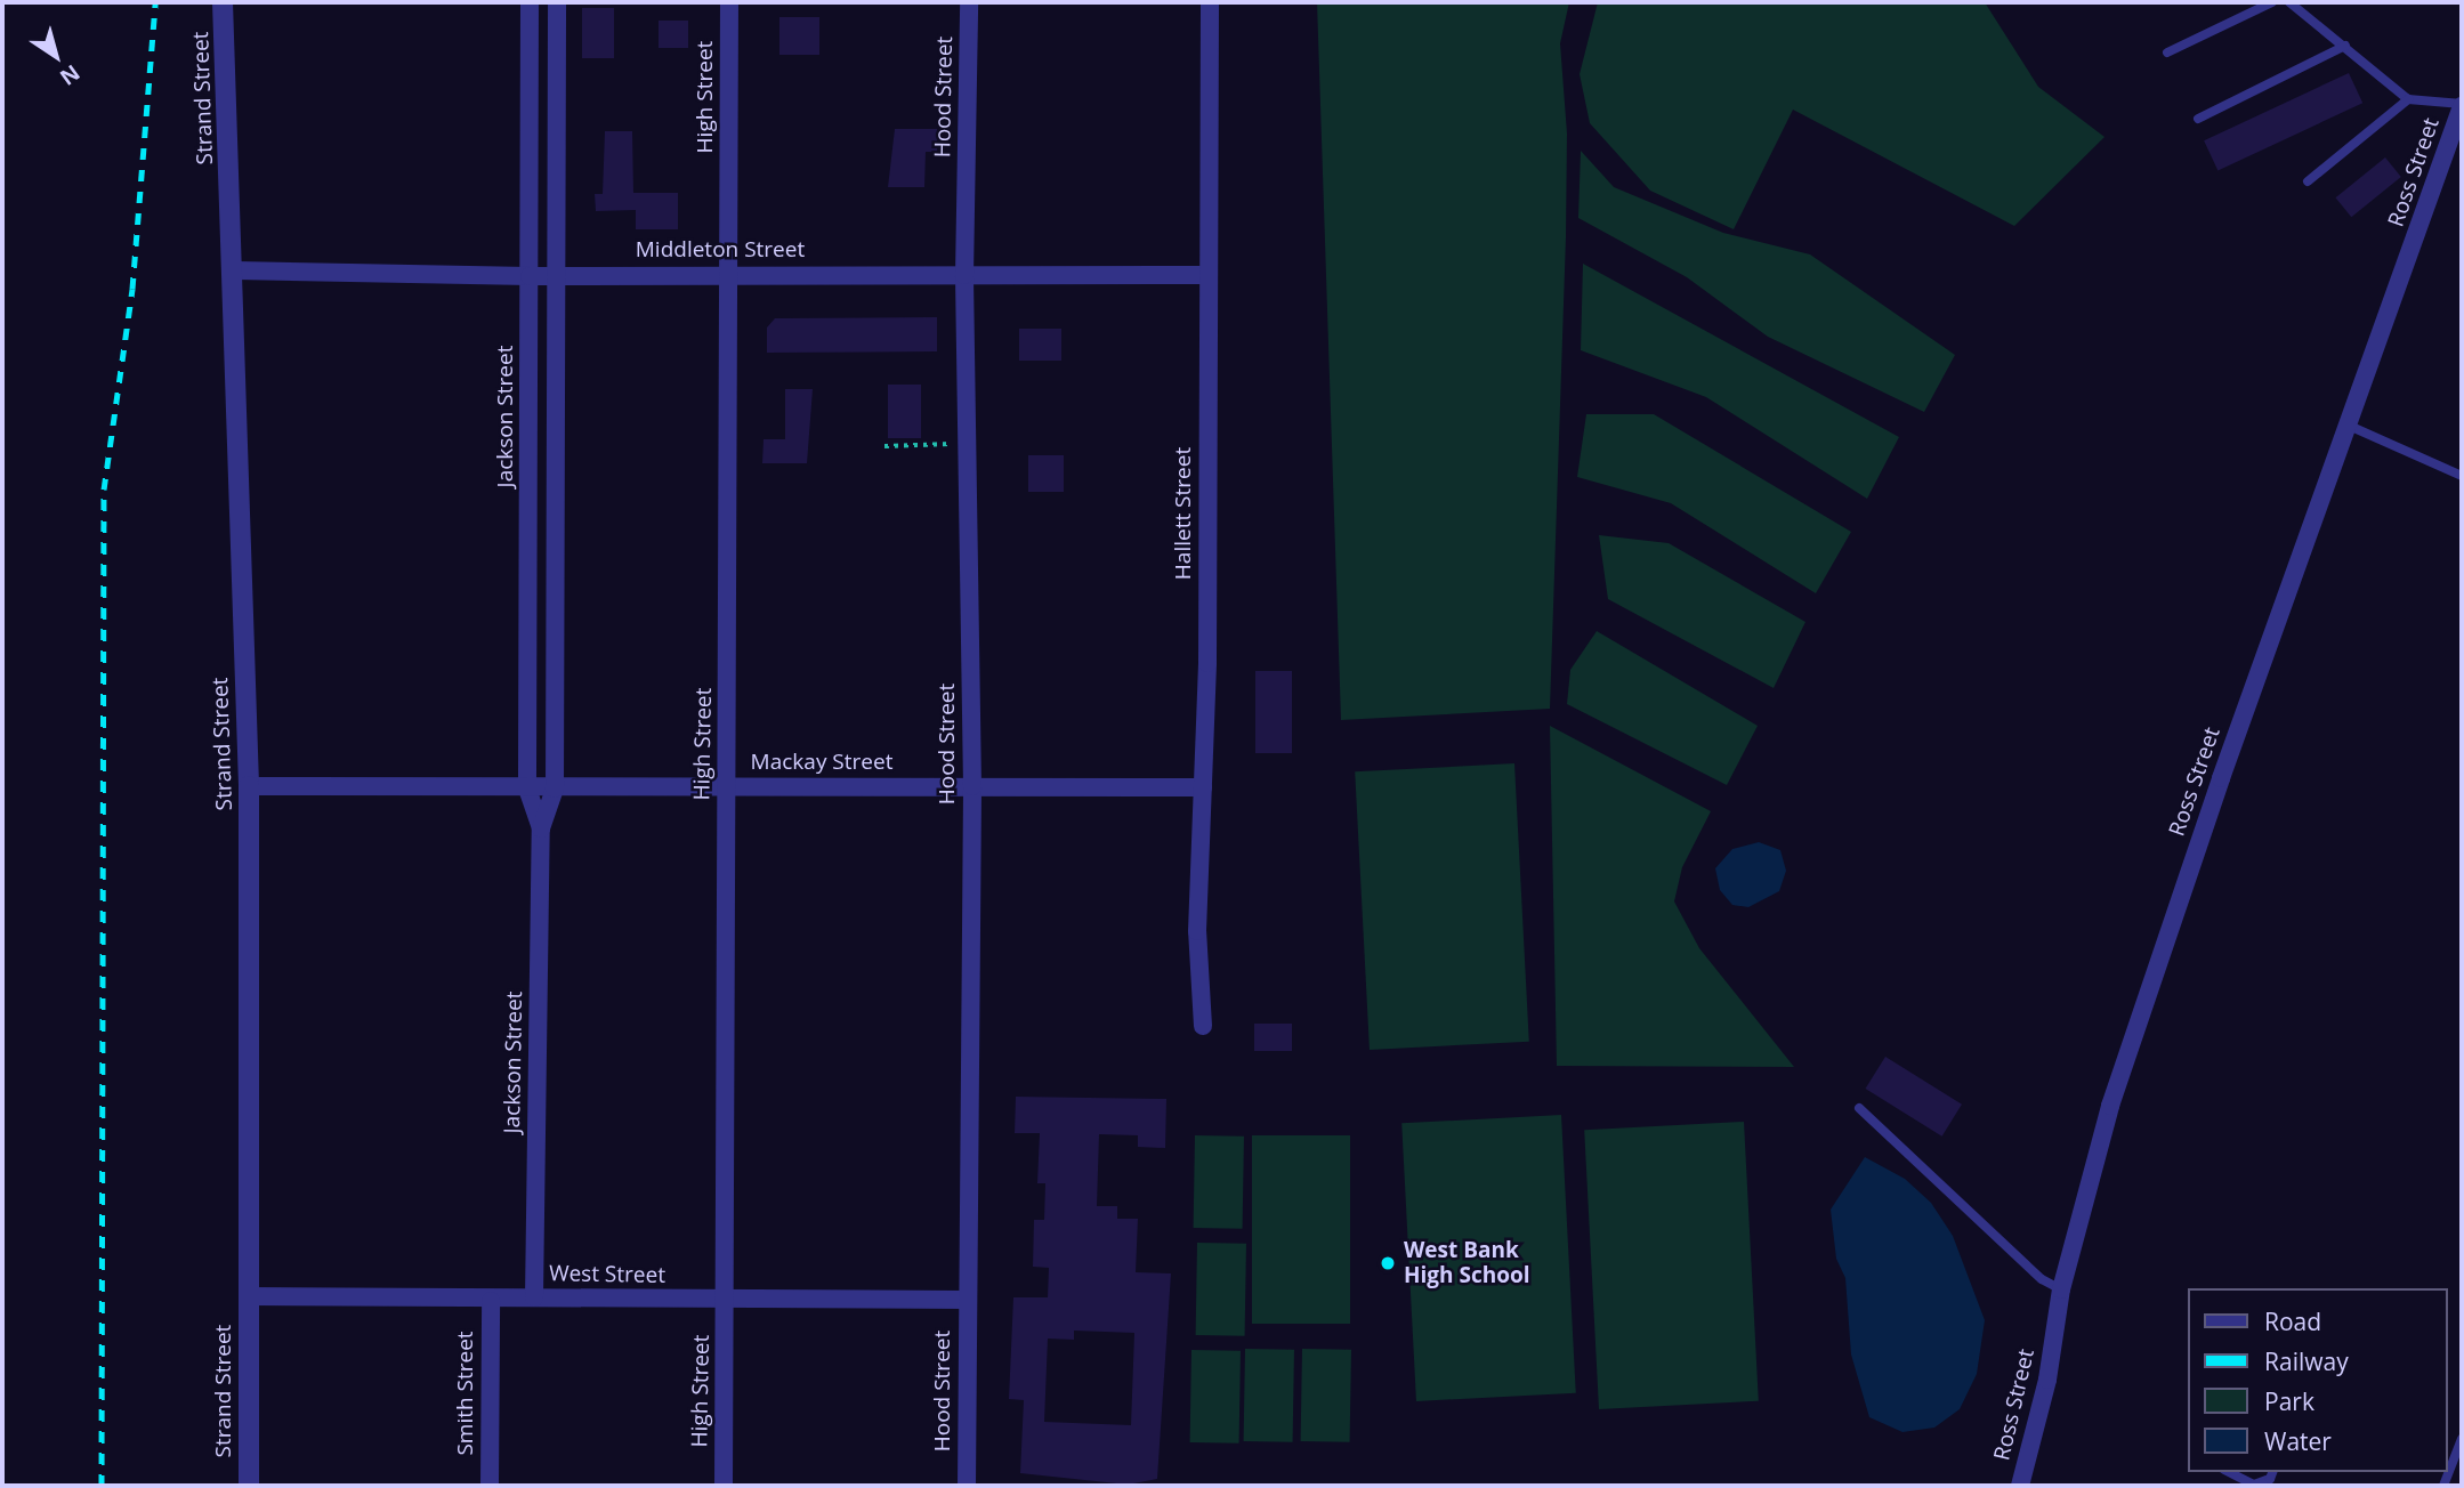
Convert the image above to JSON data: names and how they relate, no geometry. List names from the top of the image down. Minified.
{"streets":{"street":["High Street","Hood Street","Strand Street","Ross Street","Middleton Street","Jackson Street","Hallett Street","Mackay Street","West Street","Smith Street"]},"crossings":[["High Street","Middleton Street"],["High Street","Mackay Street"],["High Street","West Street"],["Hood Street","Middleton Street"],["Hood Street","Mackay Street"],["Hood Street","West Street"],["Strand Street","Middleton Street"],["Strand Street","Mackay Street"],["Strand Street","West Street"],["Middleton Street","Jackson Street"],["Middleton Street","Hallett Street"],["Jackson Street","Mackay Street"],["Jackson Street","West Street"],["Hallett Street","Mackay Street"],["West Street","Smith Street"]],"places":["West Bank High School"],"legend":["Road","Railway","Park","Water"],"north":"bottom right"}
